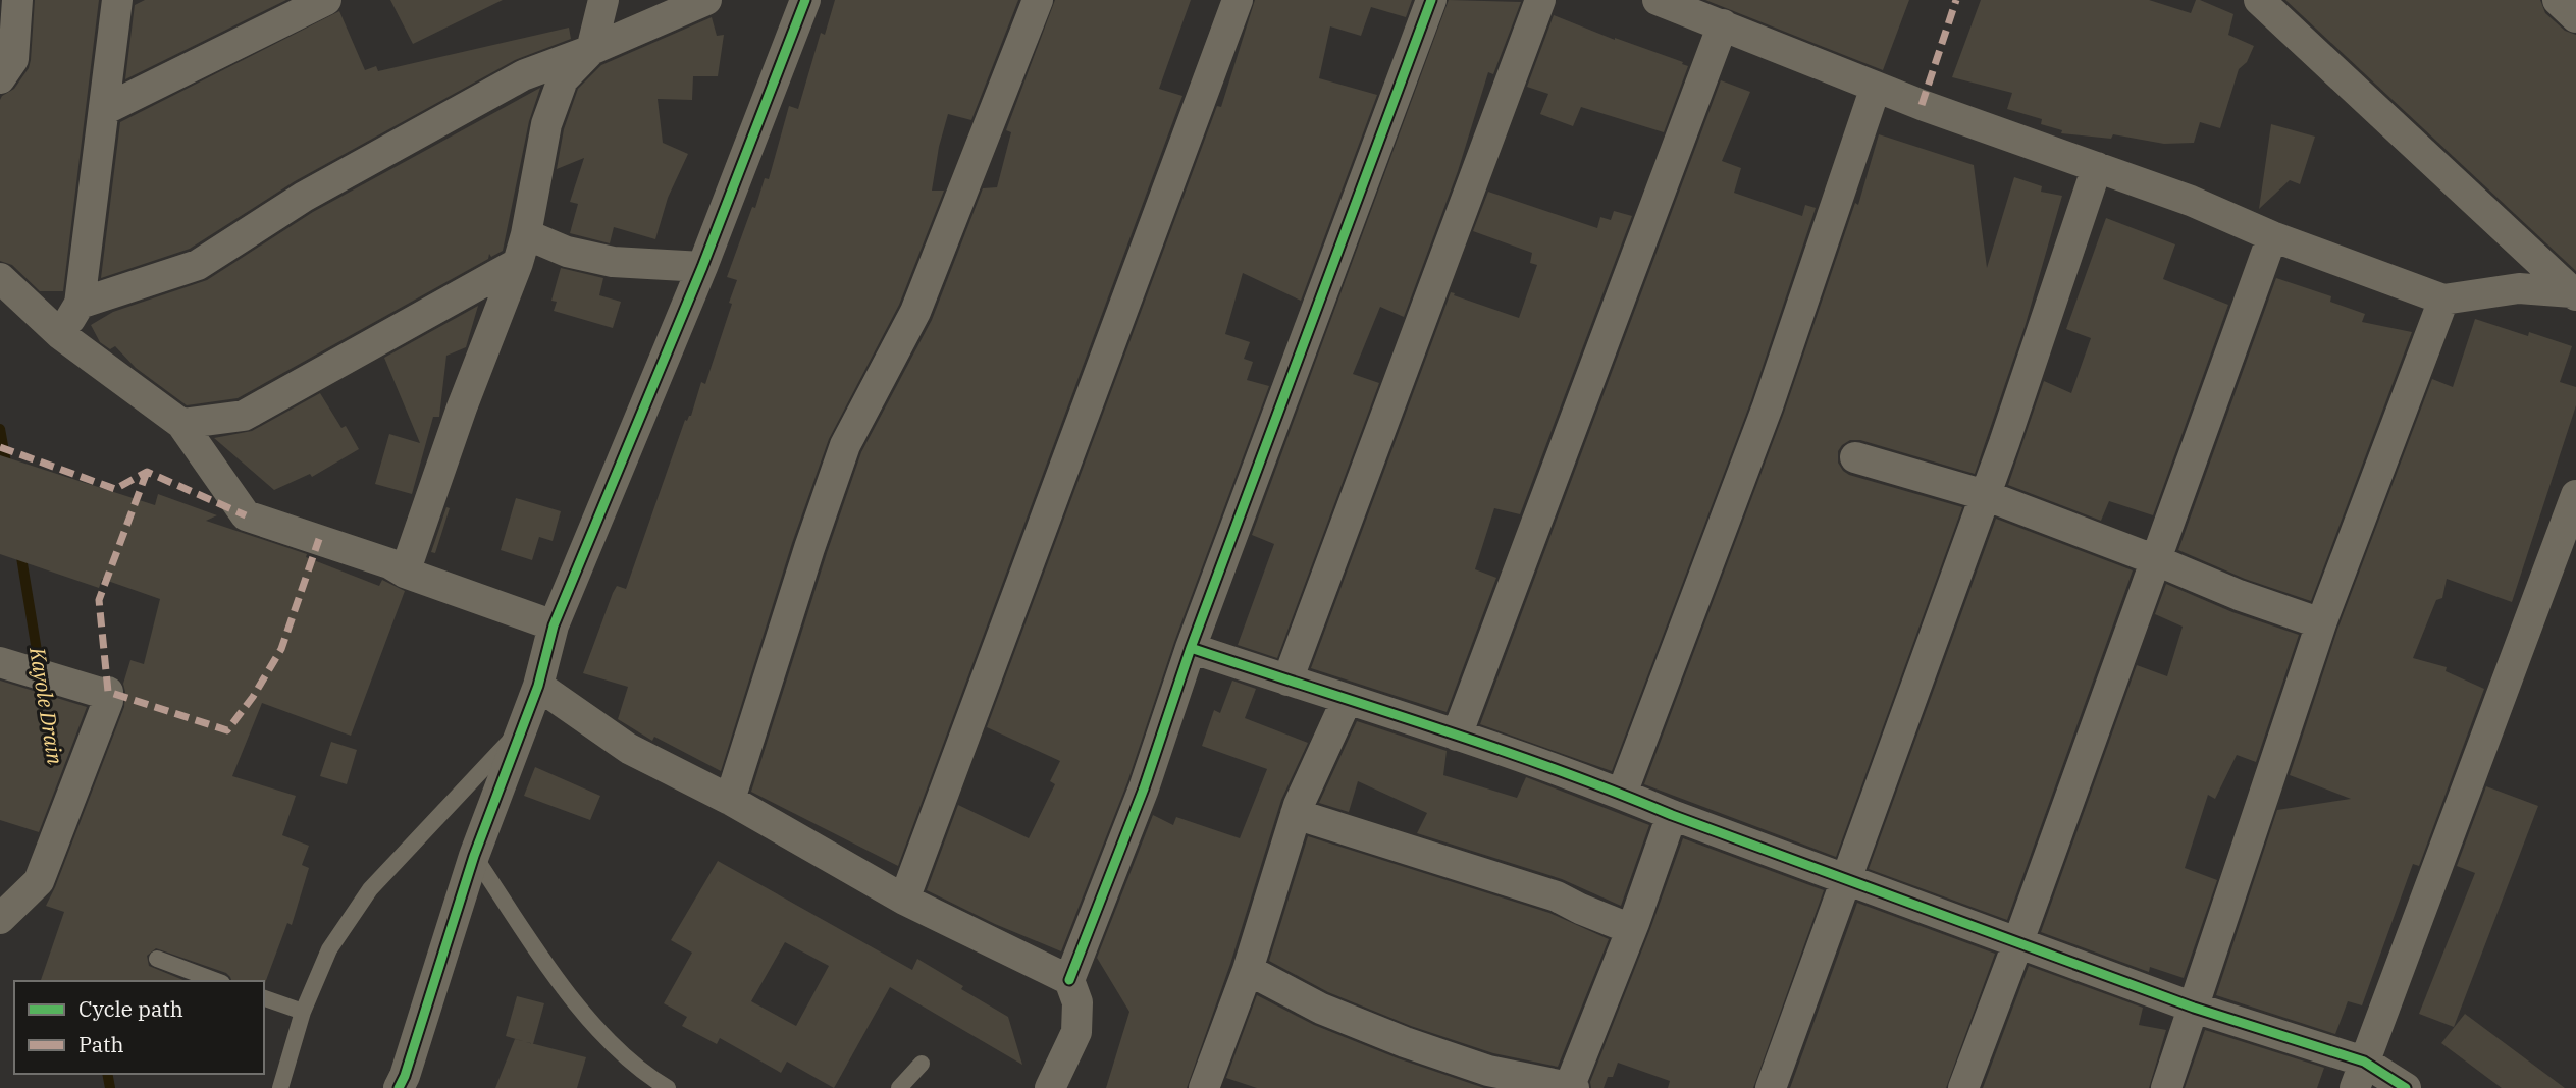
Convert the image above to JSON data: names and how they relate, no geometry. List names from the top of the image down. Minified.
{"water":["Kayole Drain"],"legend":["Cycle path","Path"]}
